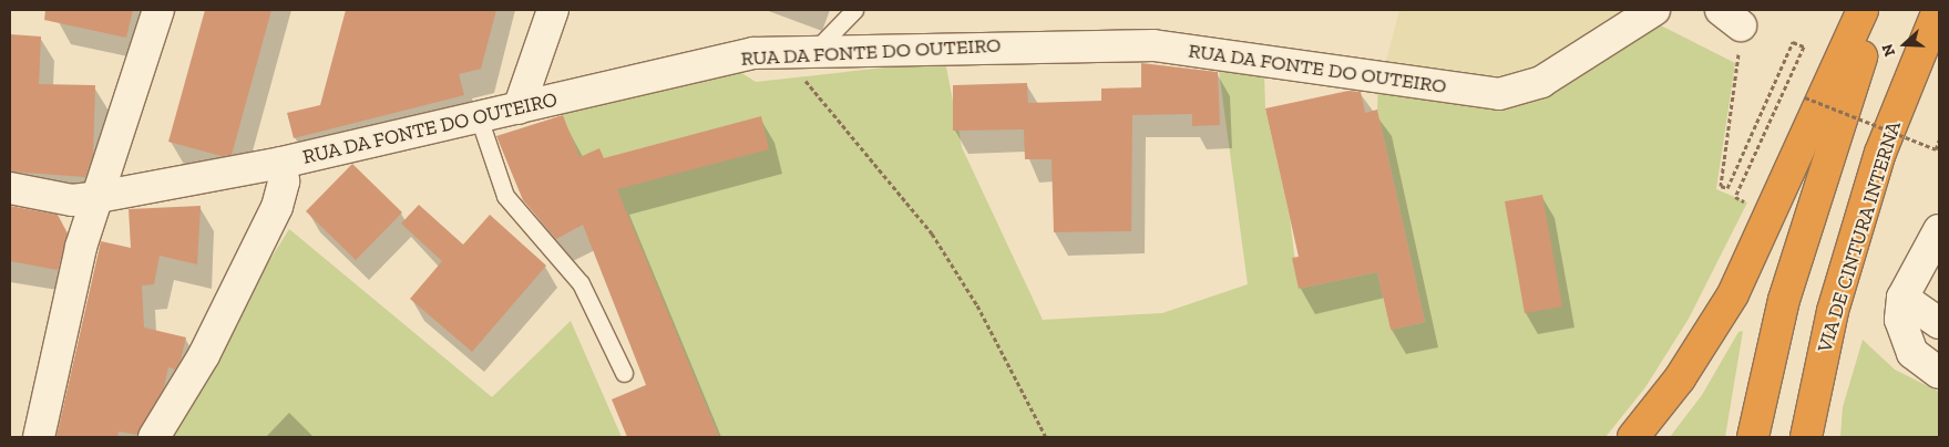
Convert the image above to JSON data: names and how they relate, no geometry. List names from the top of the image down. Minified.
{"streets":{"highway":["VIA DE CINTURA INTERNA"],"street":["RUA DA FONTE DO OUTEIRO"]},"north":"left"}
